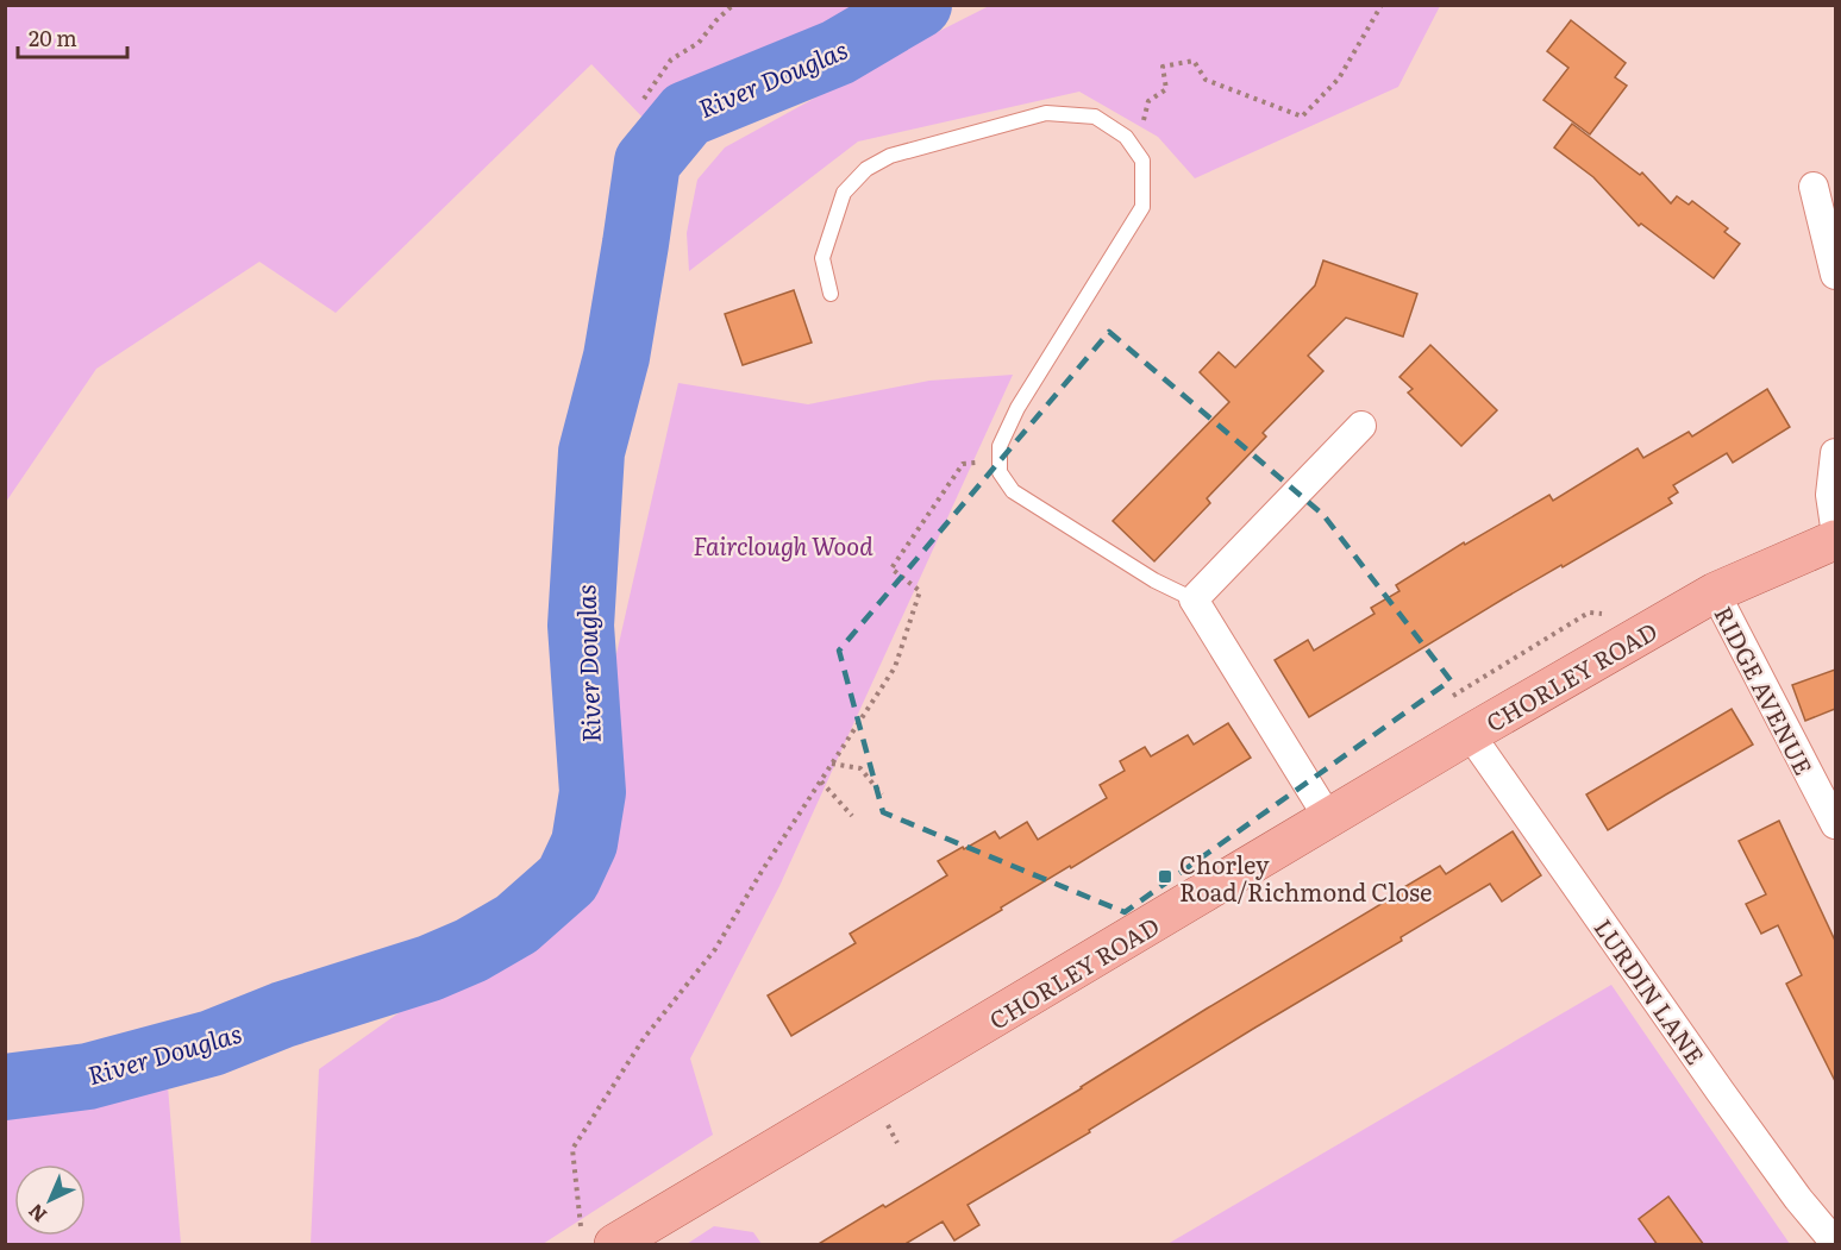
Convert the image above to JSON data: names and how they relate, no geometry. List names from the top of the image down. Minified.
{"streets":{"main road":["CHORLEY ROAD"],"street":["RIDGE AVENUE","LURDIN LANE"]},"crossings":[["CHORLEY ROAD","RIDGE AVENUE"],["CHORLEY ROAD","LURDIN LANE"]],"water":["River Douglas"],"parks":["Fairclough Wood"],"places":{"transit":["Chorley Road/Richmond Close"]},"scale_bar":"20 m","north":"bottom left"}
